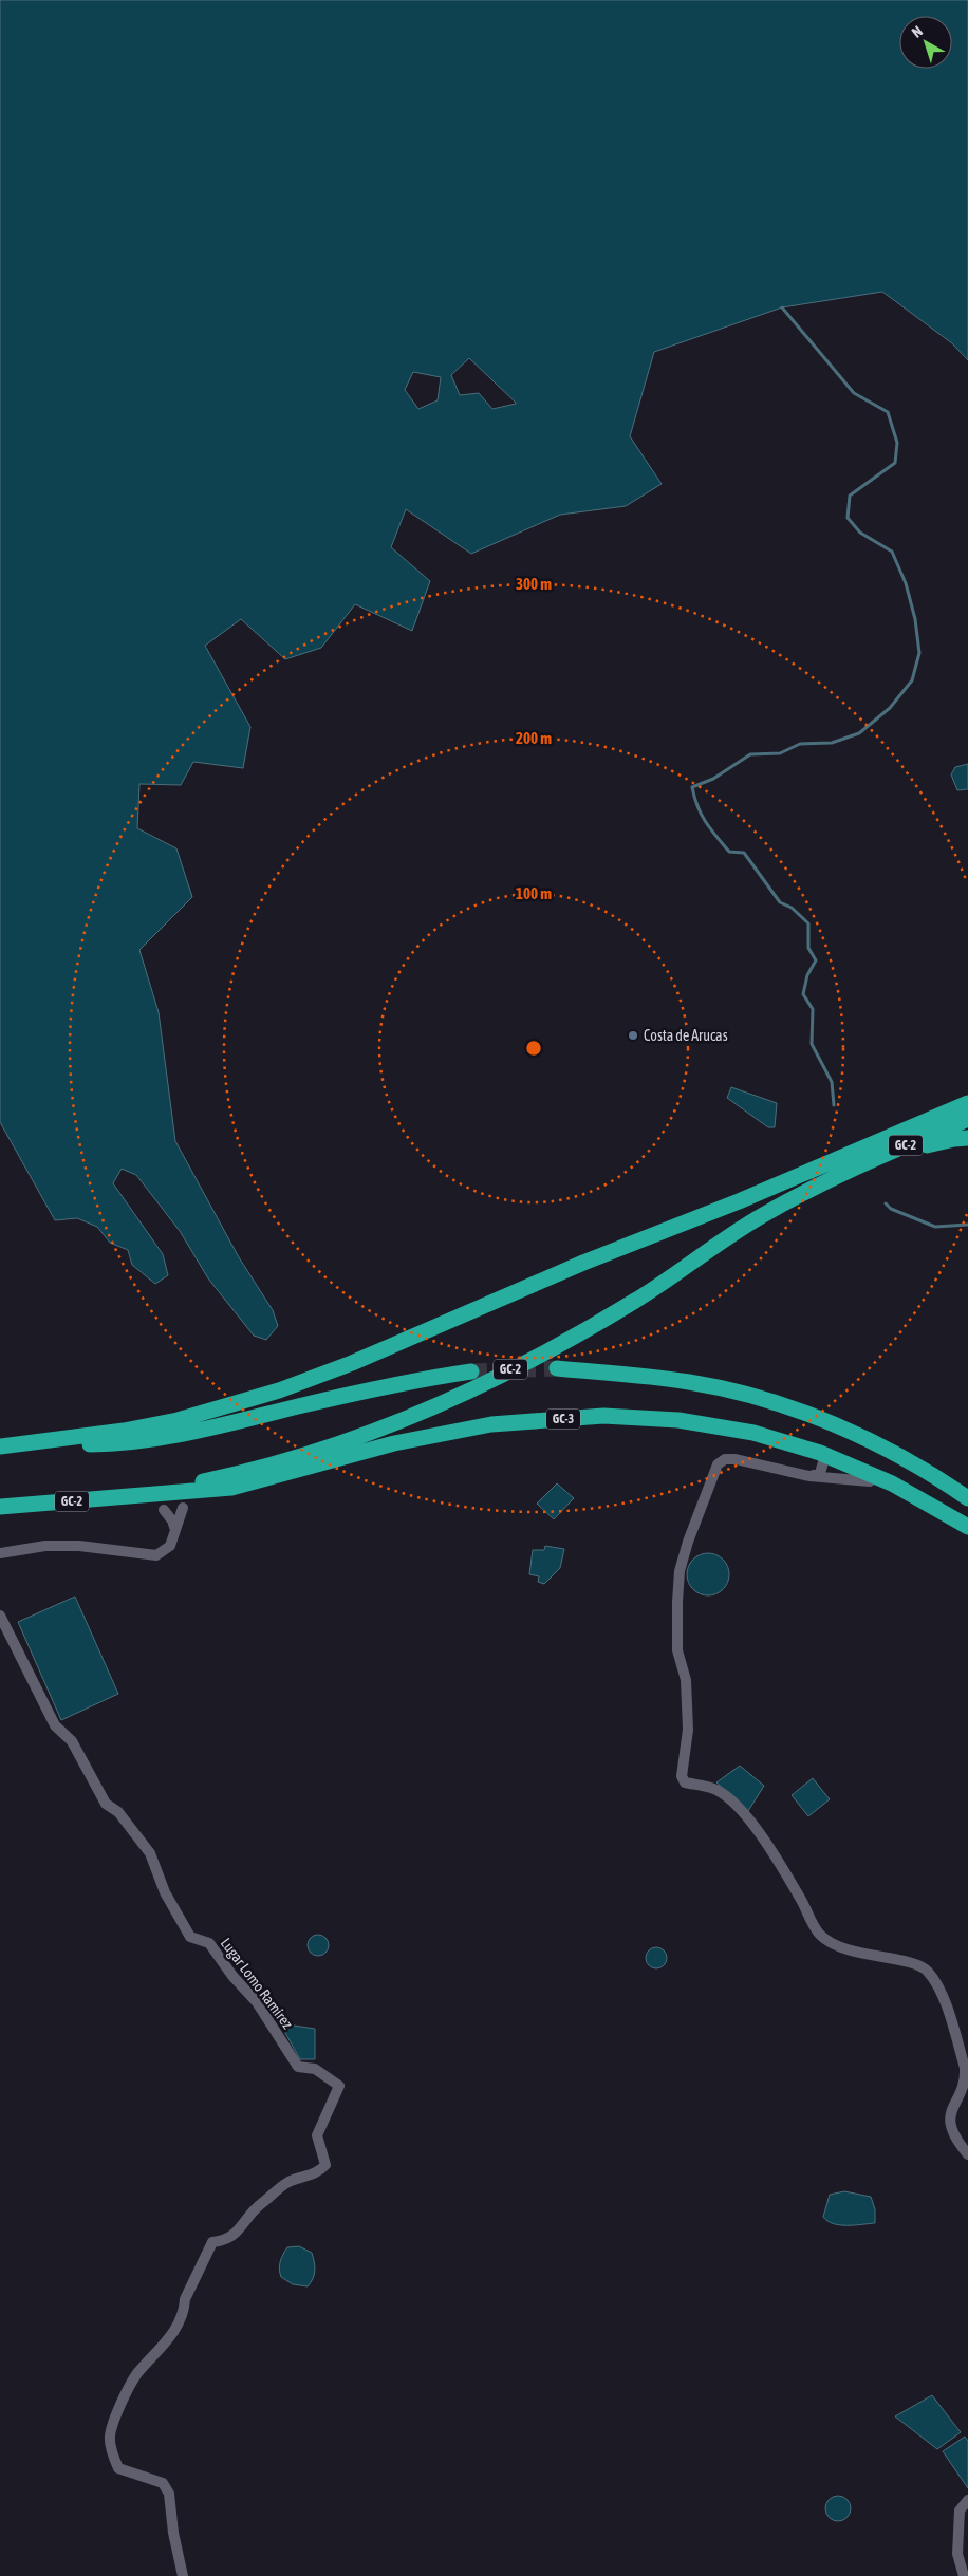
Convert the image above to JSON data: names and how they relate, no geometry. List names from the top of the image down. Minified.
{"streets":{"highway":["GC-2","GC-3"],"street":["Lugar Lomo Ramírez"]},"crossings":[["GC-2","GC-3"]],"places":["Costa de Arucas"],"north":"top left","rings":["300 m","200 m","100 m"]}
